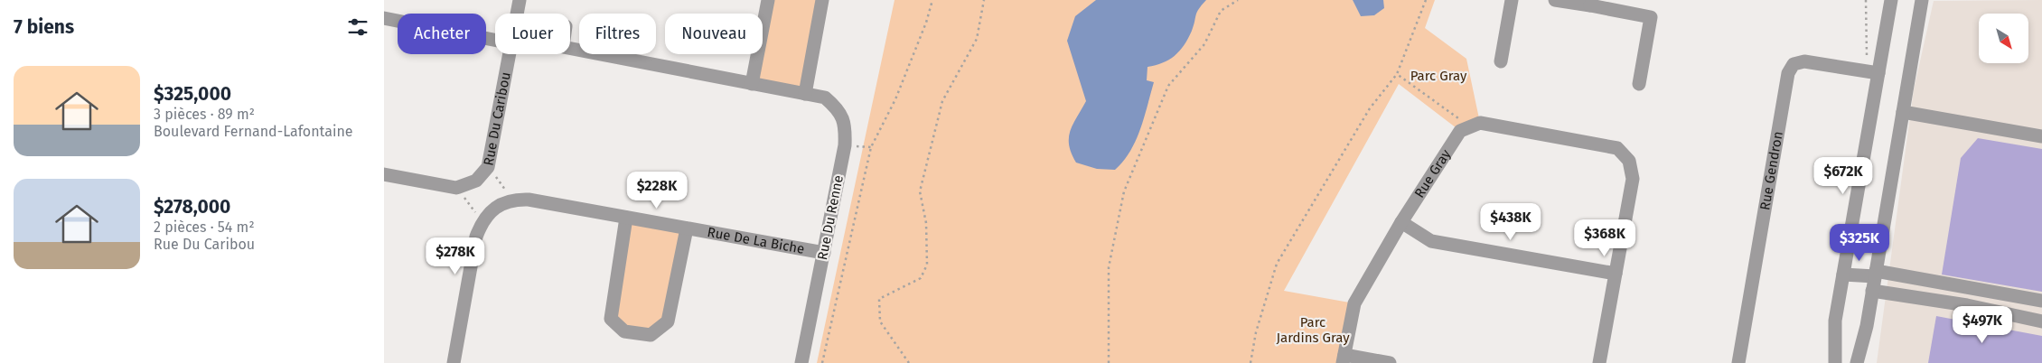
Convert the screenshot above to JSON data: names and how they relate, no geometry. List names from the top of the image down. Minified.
{"streets":{"street":["Rue Du Caribou","Rue Gendron","Rue Gray","Rue Du Renne","Rue De La Biche"]},"crossings":[["Rue Du Renne","Rue De La Biche"]],"parks":["Parc Gray","Parc Jardins Gray"],"north":"bottom right","page":{"heading":"7 biens","chip":["Acheter","Louer","Filtres","Nouveau"],"list":[{"name":"$325,000","note":"3 pièces · 89 m² · Boulevard Fernand-Lafontaine"},{"name":"$278,000","note":"2 pièces · 54 m² · Rue Du Caribou"}],"price":["$672K","$228K","$438K","$368K","$325K","$278K","$497K"]}}
